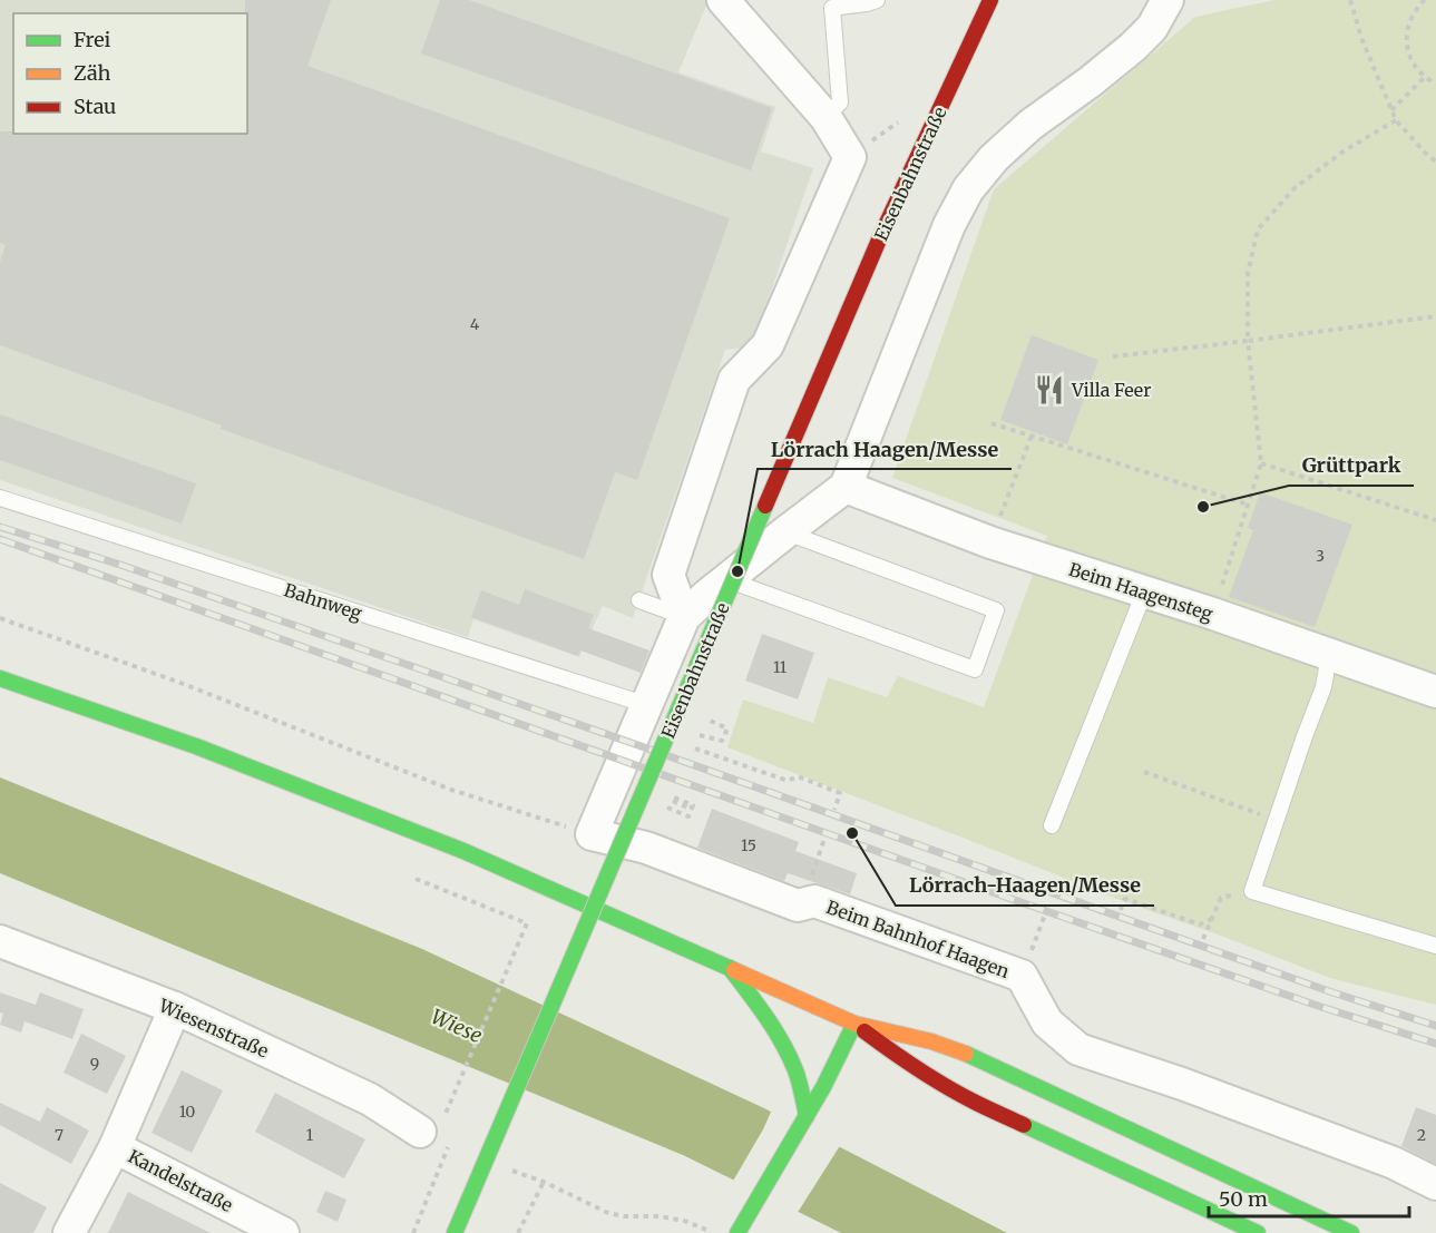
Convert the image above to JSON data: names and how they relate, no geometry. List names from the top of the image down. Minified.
{"streets":{"main road":["Eisenbahnstraße"],"street":["Beim Haagensteg","Beim Bahnhof Haagen","Wiesenstraße","Kandelstraße"],"lane":["Bahnweg"]},"crossings":[["Wiesenstraße","Kandelstraße"]],"water":["Wiese"],"places":{"restaurant":["Villa Feer"],"other":["Grüttpark","Lörrach Haagen/Messe","Lörrach-Haagen/Messe"]},"house_numbers":["4","3","11","15","9","10","7","1","2"],"legend":["Frei","Zäh","Stau"],"scale_bar":"50 m"}
